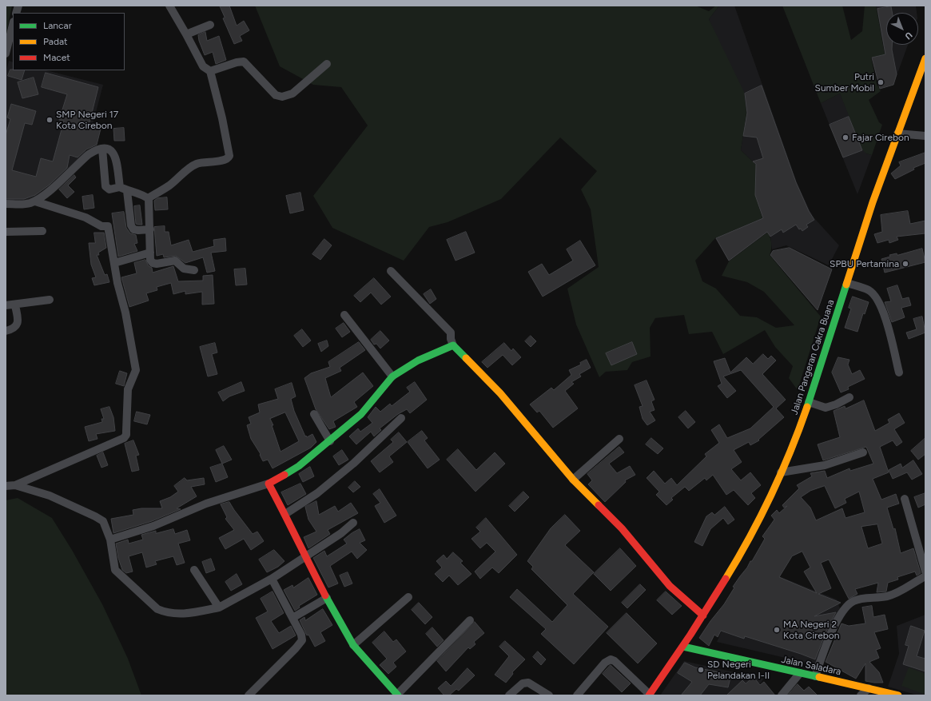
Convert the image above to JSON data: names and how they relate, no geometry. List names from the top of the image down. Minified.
{"streets":{"street":["Jalan Pangeran Cakra Buana","Jalan Saladara"]},"crossings":[["Jalan Pangeran Cakra Buana","Jalan Saladara"]],"places":["Putri Sumber Mobil","SMP Negeri 17 Kota Cirebon","Fajar Cirebon","SPBU Pertamina","MA Negeri 2 Kota Cirebon","SD Negeri Pelandakan I-II"],"legend":["Lancar","Padat","Macet"],"north":"bottom right"}
